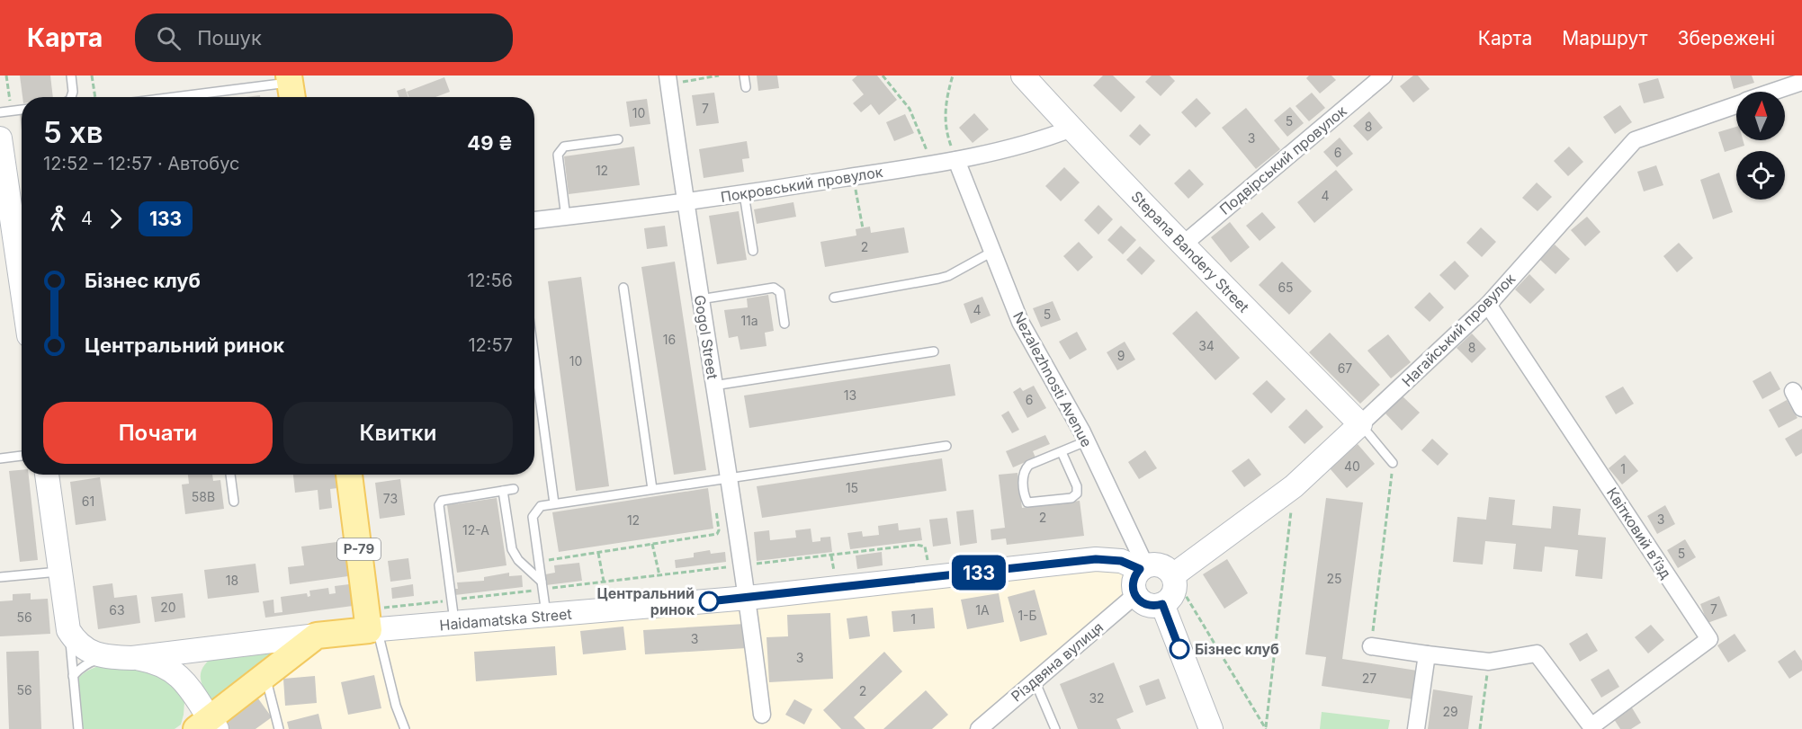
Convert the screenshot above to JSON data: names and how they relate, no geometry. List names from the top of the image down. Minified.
{"streets":{"main road":["Р-79","Haidamatska Street"],"street":["Подвірський провулок","Покровський провулок","Stepana Bandery Street","Нагайський провулок","Gogol Street","Nezalezhnosti Avenue","Квітковий в’їзд","Різдвяна вулиця"]},"crossings":[["Подвірський провулок","Stepana Bandery Street"],["Покровський провулок","Stepana Bandery Street"],["Покровський провулок","Gogol Street"],["Покровський провулок","Nezalezhnosti Avenue"],["Stepana Bandery Street","Нагайський провулок"],["Нагайський провулок","Nezalezhnosti Avenue"],["Нагайський провулок","Квітковий в’їзд"],["Нагайський провулок","Haidamatska Street"],["Нагайський провулок","Різдвяна вулиця"],["Gogol Street","Haidamatska Street"],["Nezalezhnosti Avenue","Haidamatska Street"],["Nezalezhnosti Avenue","Різдвяна вулиця"],["Р-79","Haidamatska Street"],["Haidamatska Street","Різдвяна вулиця"]],"places":["Центральний ринок","Бізнес клуб"],"lines":["bus line 133"],"house_numbers":["7","10","5","8","3","6","12","4","2","65","4","5","11а","16","34","8","9","10","67","13","6","40","1","15","58В","73","61","2","3","12","12-А","5","25","18","20","7","63","1А","1-Б","56","1","3","3","27","56","2","32","29"],"north":"top","page":{"header":"Карта","search":"Пошук","nav":["Карта","Маршрут","Збережені"],"on_map":"133","heading":["5 хв","12:52 – 12:57 · Автобус","49 ₴"],"legs":["4","133"],"list":[{"name":"Бізнес клуб","value":"12:56"},{"name":"Центральний ринок","value":"12:57"}],"buttons":["Почати","Квитки"]}}
